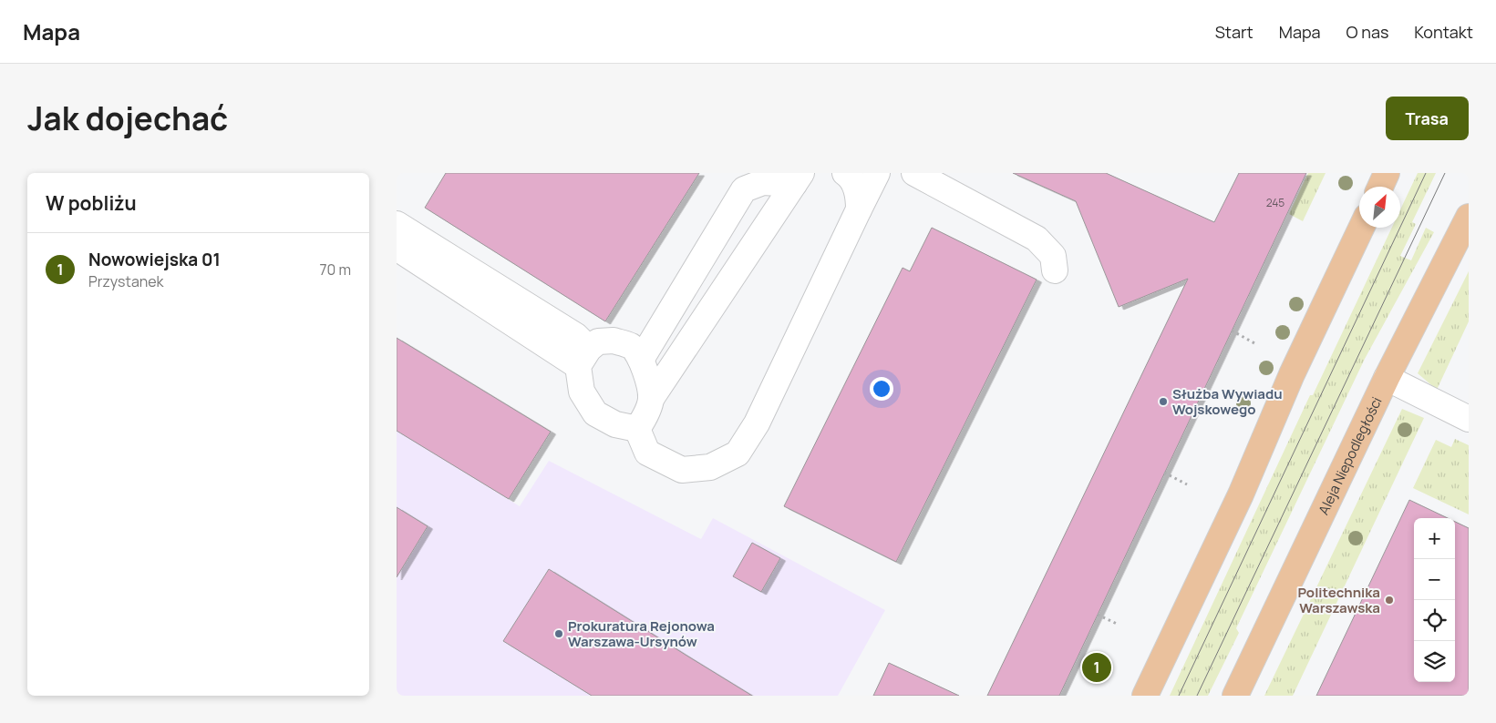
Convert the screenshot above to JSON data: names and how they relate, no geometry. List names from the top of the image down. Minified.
{"streets":{"main road":["Aleja Niepodległości"]},"places":["Służba Wywiadu Wojskowego","Politechnika Warszawska","Prokuratura Rejonowa Warszawa-Ursynów"],"house_numbers":["245"],"north":"top right","page":{"header":"Mapa","nav":["Start","Mapa","O nas","Kontakt"],"title":"Jak dojechać","buttons":"Trasa","heading":"W pobliżu","list":[{"mark":"1","name":"Nowowiejska 01","note":"Przystanek","value":"70 m"}],"map_buttons":["+","−"],"pins":"1"}}
